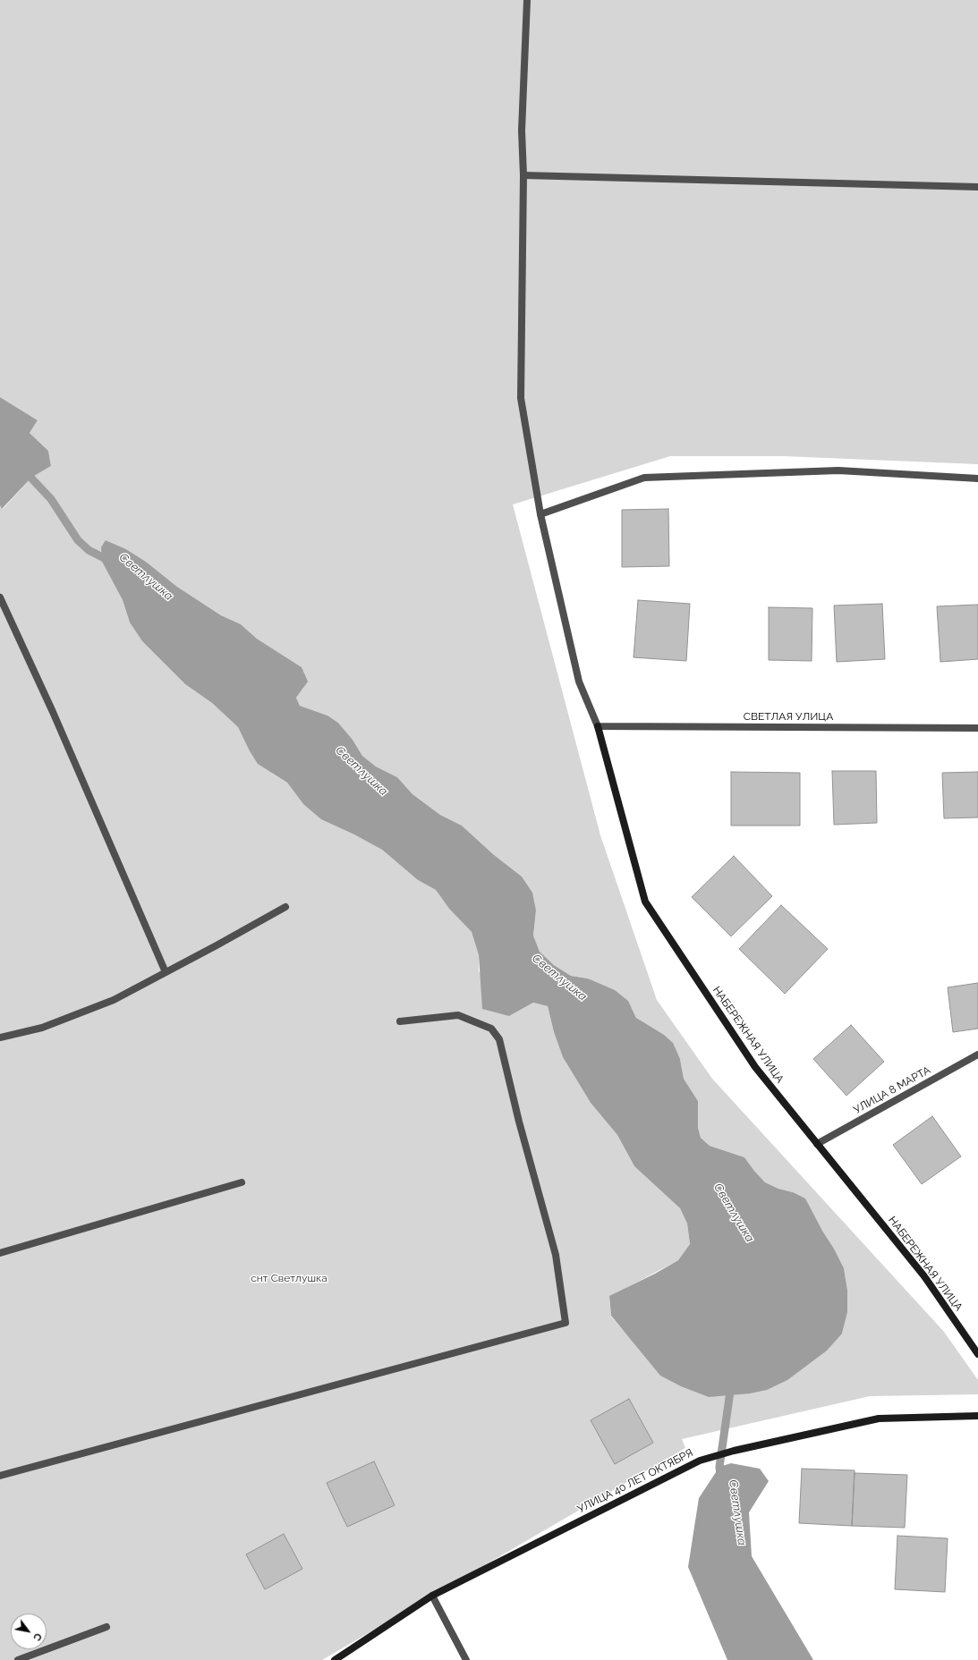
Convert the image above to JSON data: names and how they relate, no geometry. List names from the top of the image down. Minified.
{"streets":{"street":["СВЕТЛАЯ УЛИЦА","НАБЕРЕЖНАЯ УЛИЦА","УЛИЦА 8 МАРТА","УЛИЦА 40 ЛЕТ ОКТЯБРЯ"]},"crossings":[["СВЕТЛАЯ УЛИЦА","НАБЕРЕЖНАЯ УЛИЦА"],["НАБЕРЕЖНАЯ УЛИЦА","УЛИЦА 8 МАРТА"]],"water":["Светлушка"],"parks":["снт Светлушка"],"north":"bottom right"}
